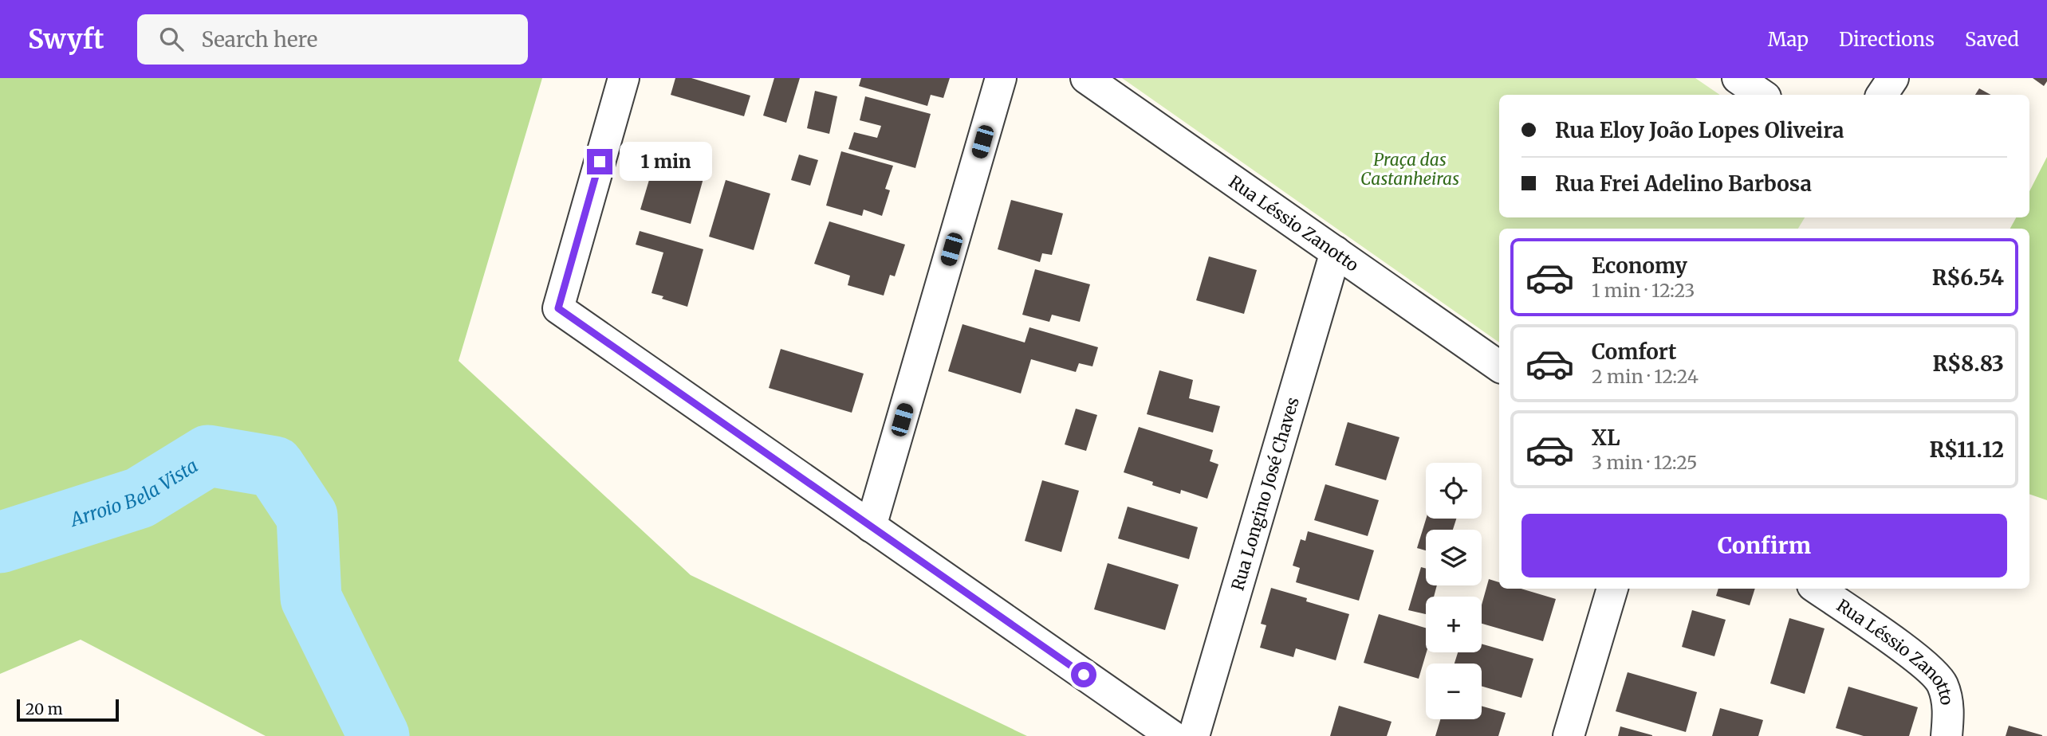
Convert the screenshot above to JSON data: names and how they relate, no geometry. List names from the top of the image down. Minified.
{"streets":{"street":["Rua Léssio Zanotto","Rua Longino José Chaves"]},"crossings":[["Rua Léssio Zanotto","Rua Longino José Chaves"]],"water":["Arroio Bela Vista"],"parks":["Praça das Castanheiras"],"scale_bar":"20 m","page":{"header":"Swyft","search":"Search here","nav":["Map","Directions","Saved"],"banner":["Rua Eloy João Lopes Oliveira","Rua Frei Adelino Barbosa"],"bubble":"1 min","list":[{"name":"Economy","note":"1 min · 12:23","value":"R$6.54"},{"name":"Comfort","note":"2 min · 12:24","value":"R$8.83"},{"name":"XL","note":"3 min · 12:25","value":"R$11.12"}],"map_buttons":["+","−"],"buttons":"Confirm","scale":"20 m"}}
